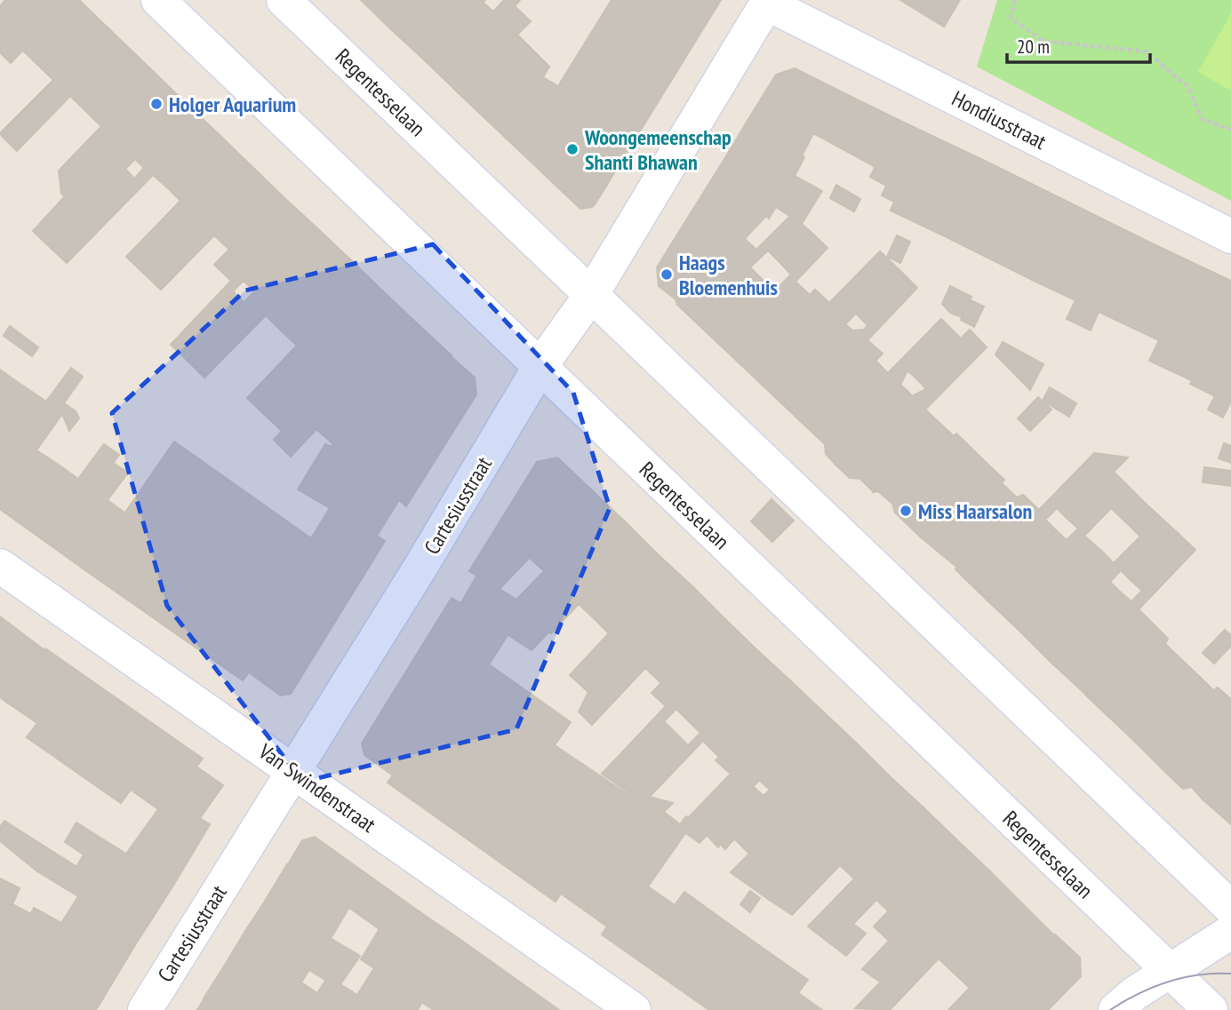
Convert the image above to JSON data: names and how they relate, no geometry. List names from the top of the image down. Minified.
{"streets":{"street":["Regentesselaan","Hondiusstraat","Cartesiusstraat","Van Swindenstraat"]},"crossings":[["Regentesselaan","Cartesiusstraat"],["Hondiusstraat","Cartesiusstraat"],["Cartesiusstraat","Van Swindenstraat"]],"places":["Holger Aquarium","Woongemeenschap Shanti Bhawan","Haags Bloemenhuis","Miss Haarsalon"],"scale_bar":"20 m"}
